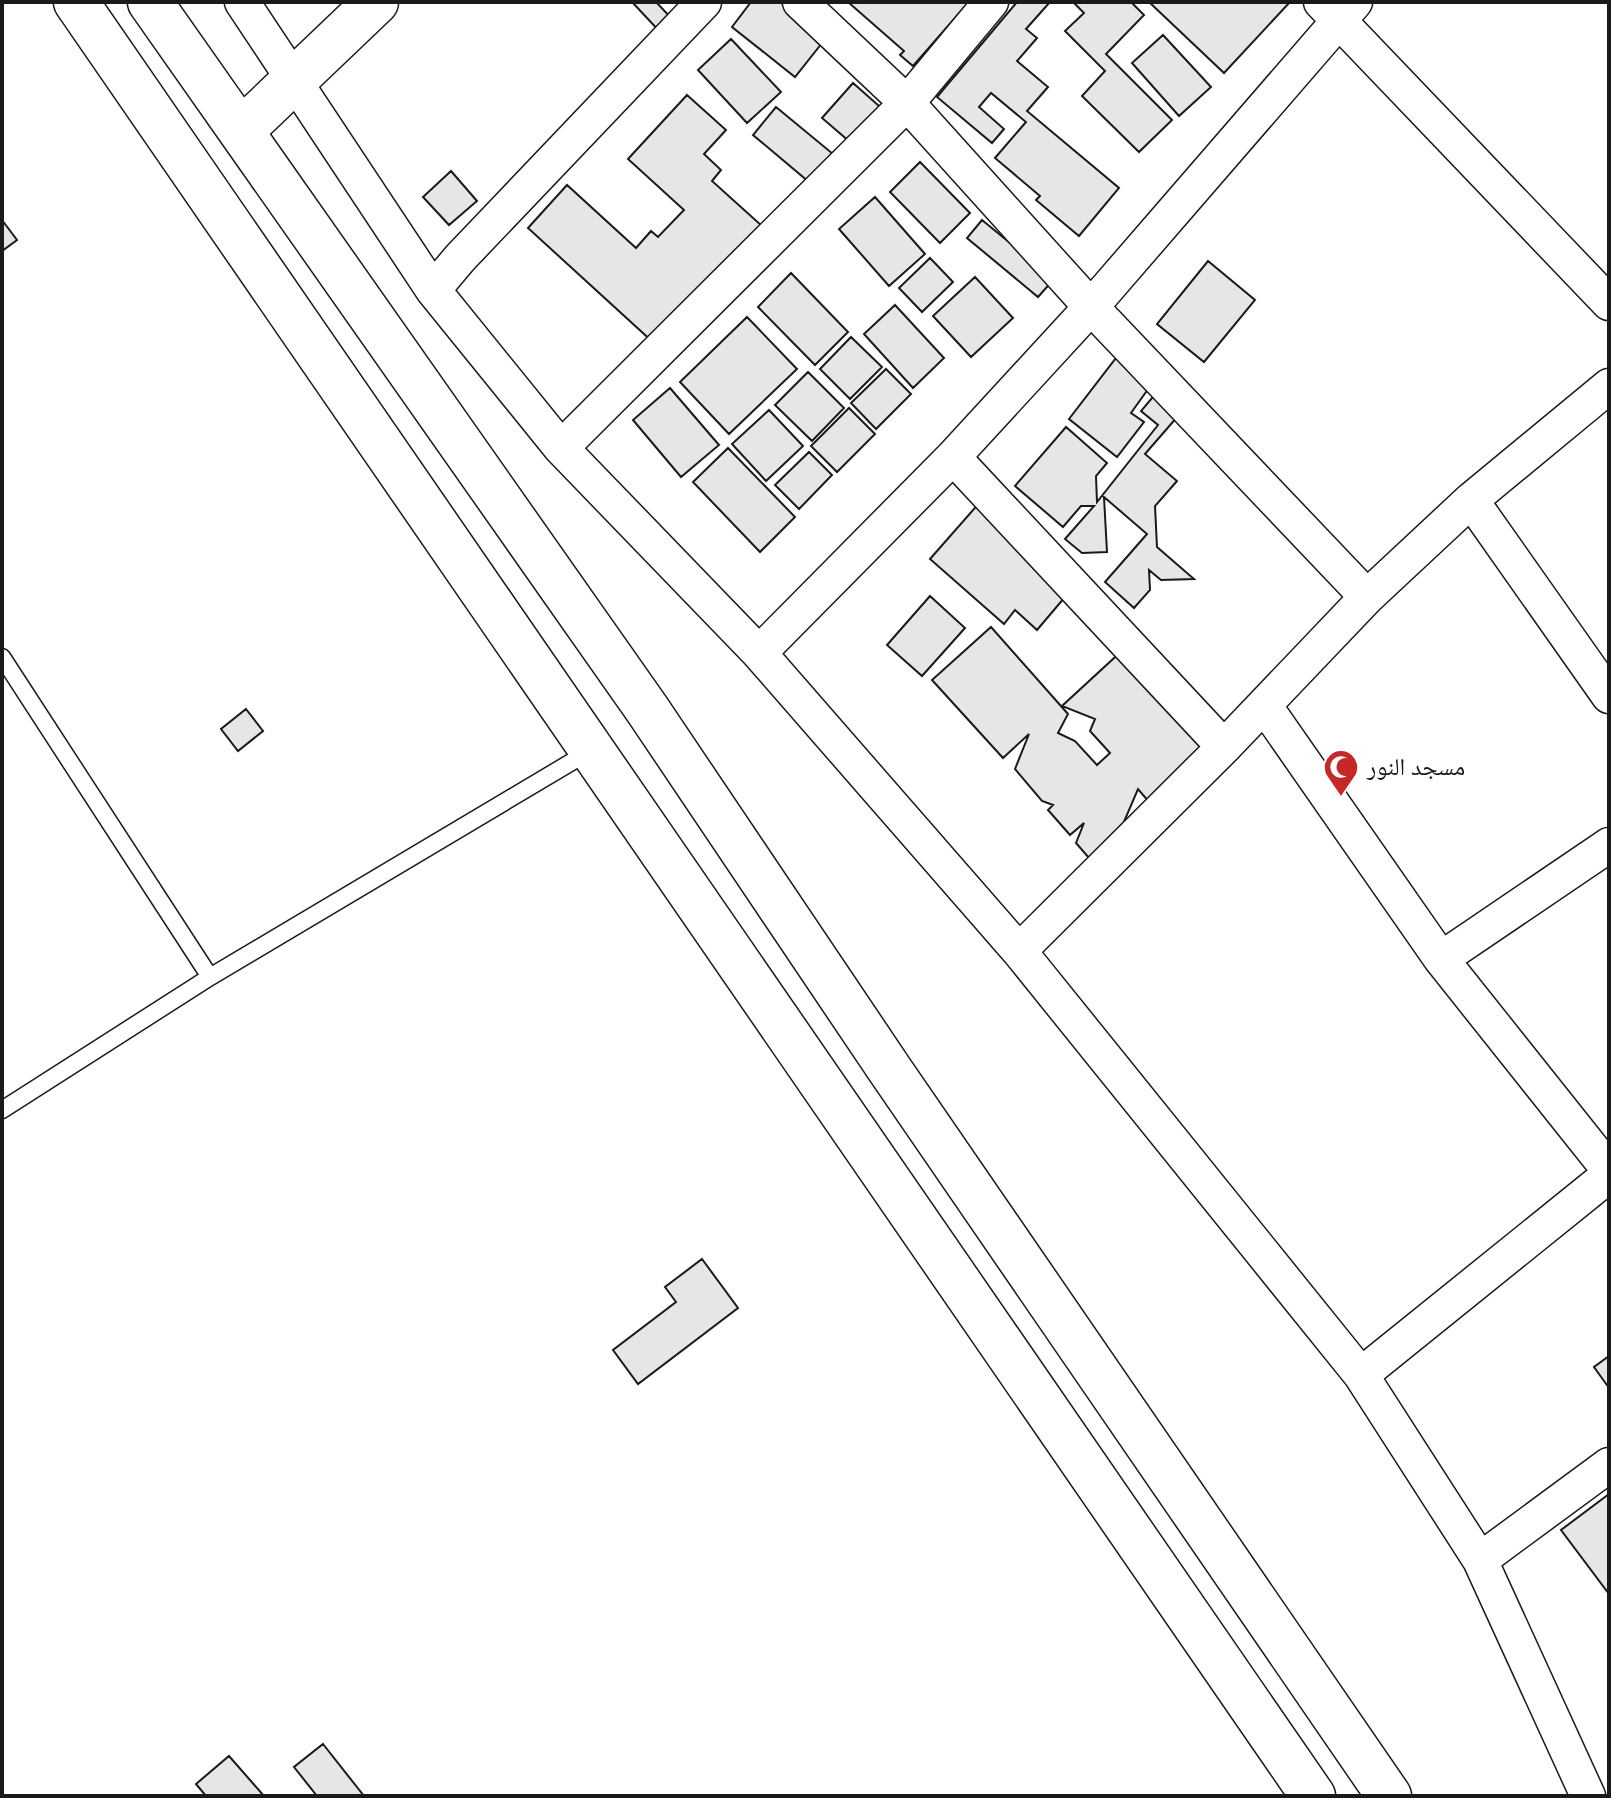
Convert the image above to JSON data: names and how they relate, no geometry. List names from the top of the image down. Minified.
{"places":{"mosque":["مسجد النور"]}}
